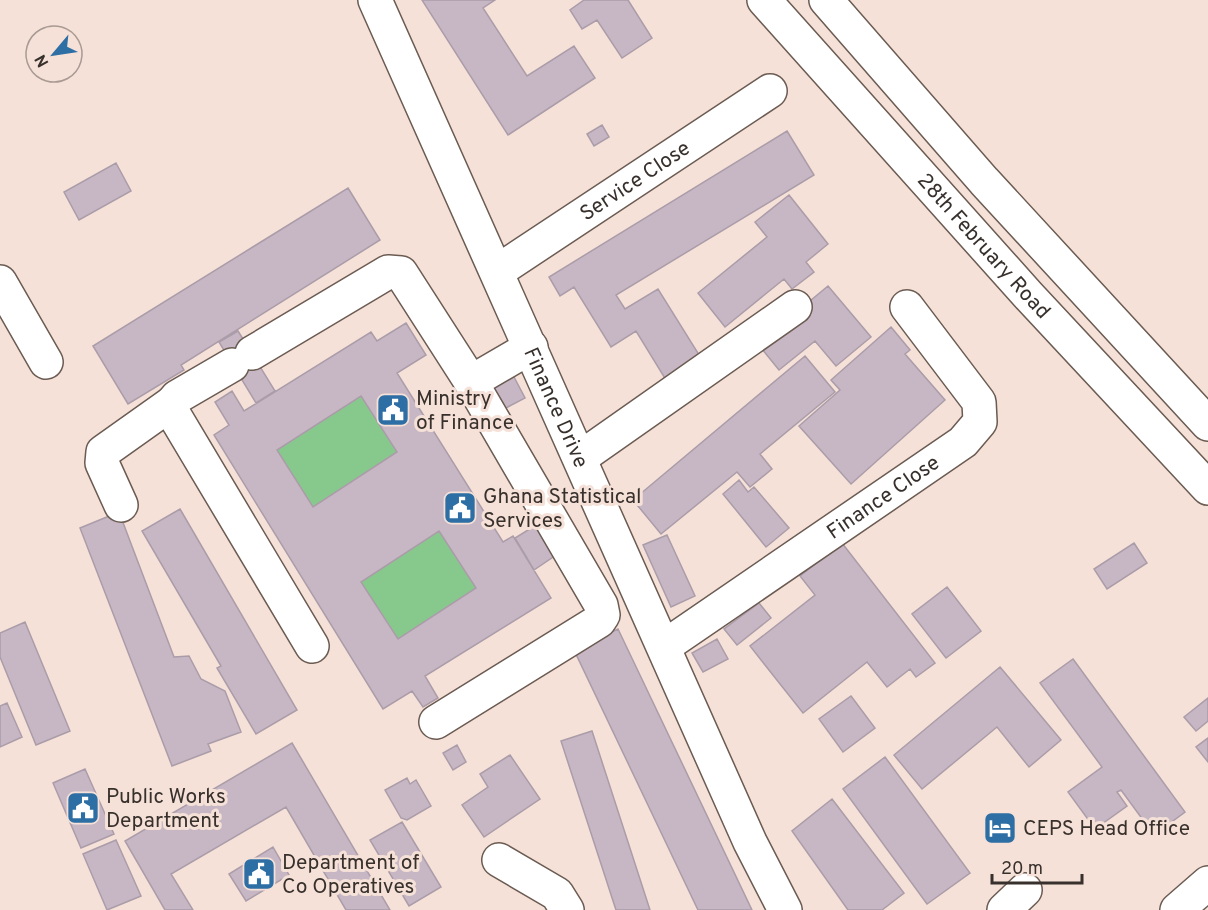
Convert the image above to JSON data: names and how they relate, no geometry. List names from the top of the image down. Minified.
{"streets":{"main road":["Service Close","28th February Road","Finance Drive","Finance Close"]},"crossings":[["Service Close","Finance Drive"],["Finance Drive","Finance Close"]],"places":{"public building":["Ministry of Finance","Ghana Statistical Services","Public Works Department","Department of Co Operatives"],"hotel":["CEPS Head Office"]},"scale_bar":"20 m","north":"bottom left"}
